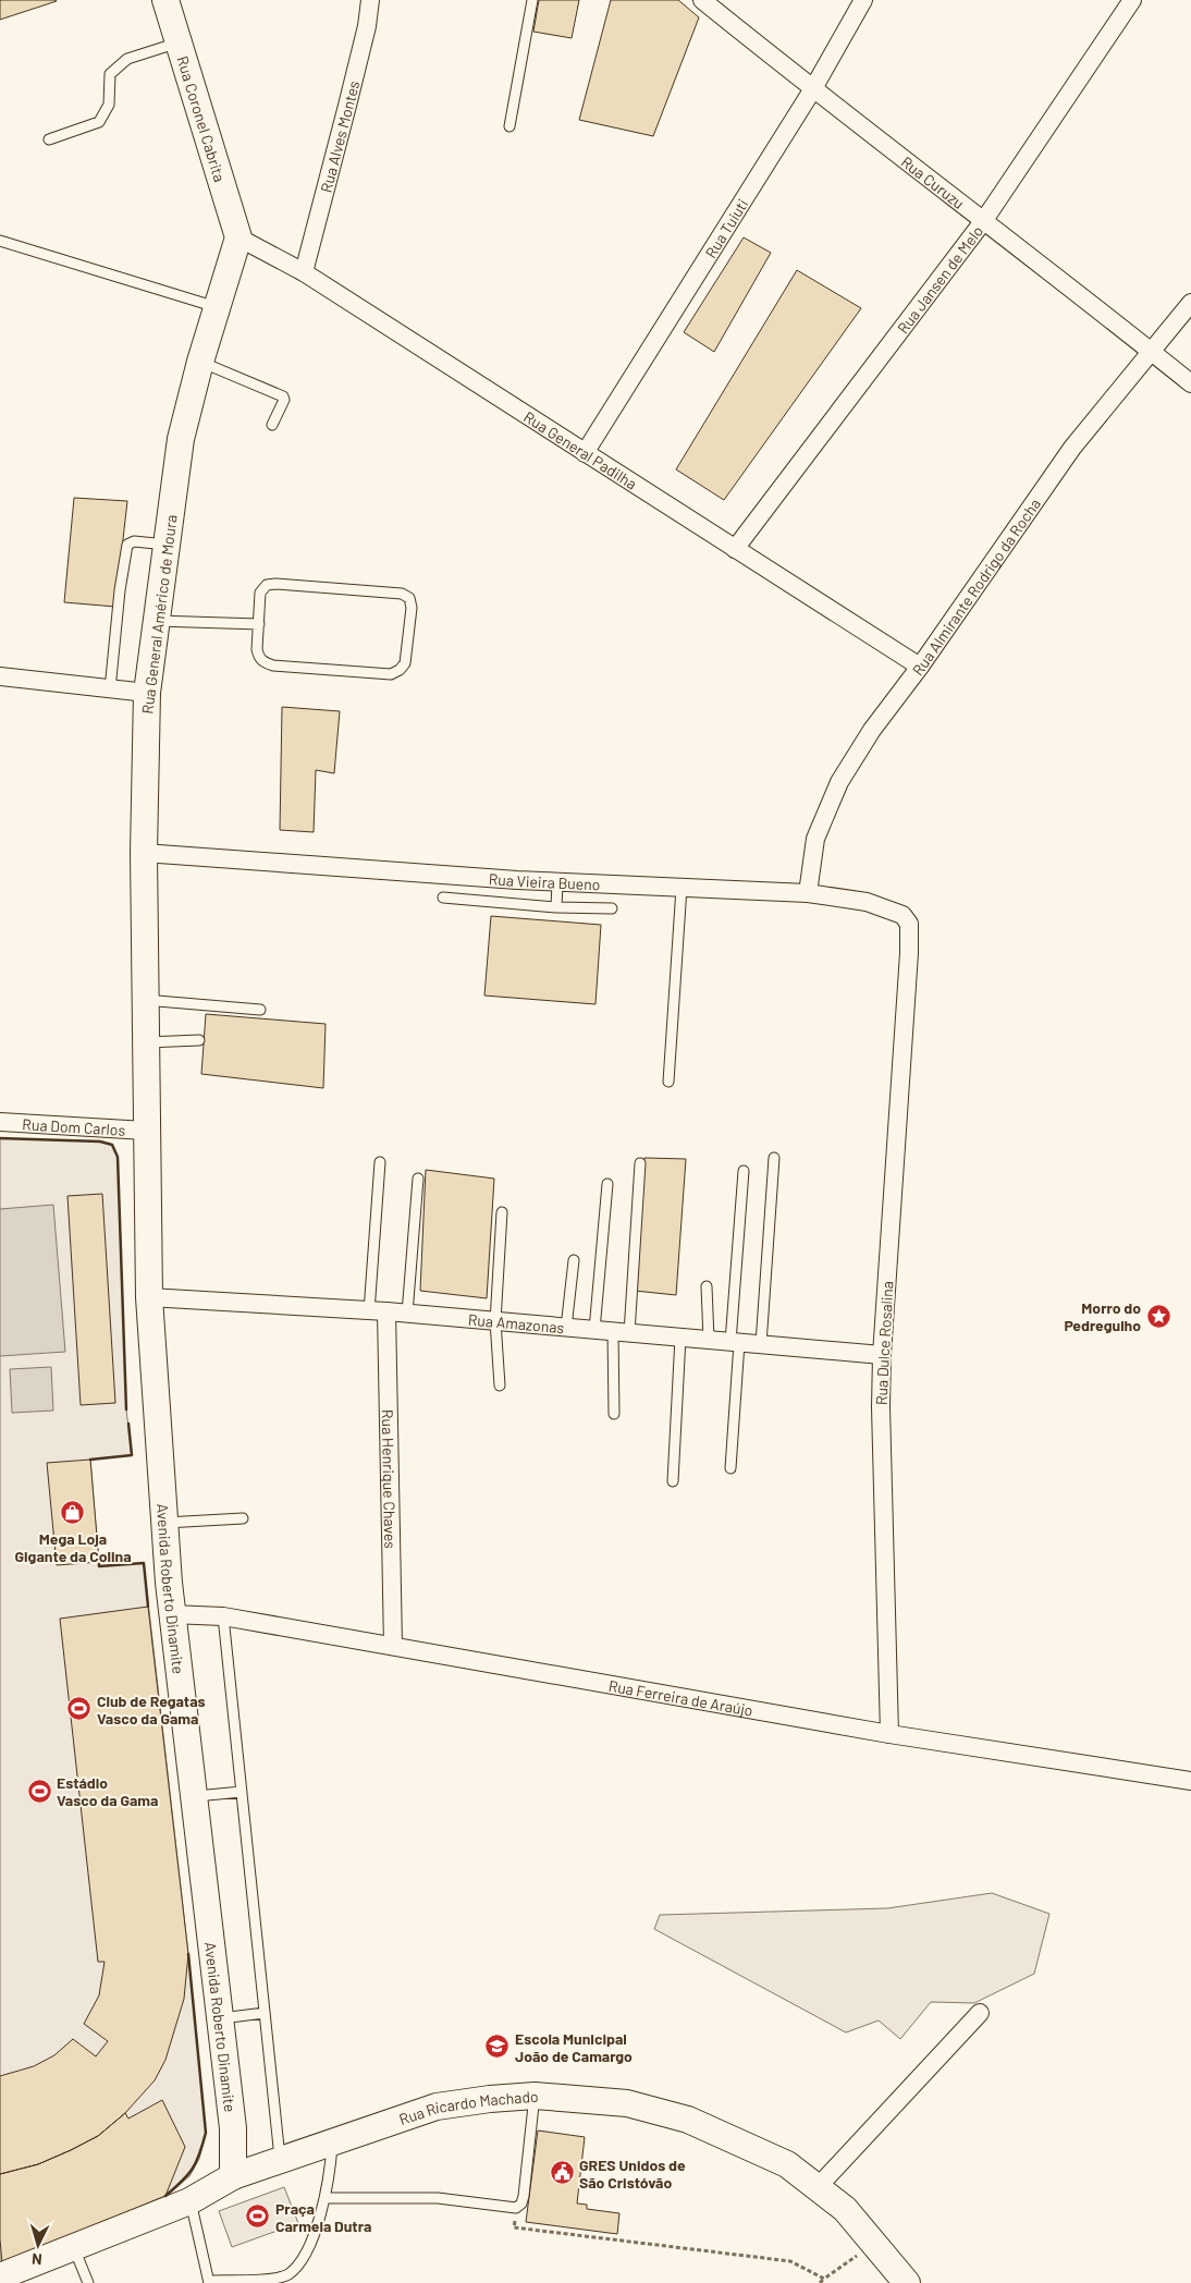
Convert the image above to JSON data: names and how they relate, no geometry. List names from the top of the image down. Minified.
{"streets":{"street":["Rua Coronel Cabrita","Rua Alves Montes","Rua Curuzu","Rua Tuiuti","Rua Jansen de Melo","Rua General Padilha","Rua Almirante Rodrigo da Rocha","Rua General Américo de Moura","Rua Vieira Bueno","Rua Dom Carlos","Rua Amazonas","Rua Dulce Rosalina","Rua Henrique Chaves","Avenida Roberto Dinamite","Rua Ferreira de Araújo","Rua Ricardo Machado"]},"crossings":[["Rua Coronel Cabrita","Rua General Padilha"],["Rua Coronel Cabrita","Rua General Américo de Moura"],["Rua Alves Montes","Rua General Padilha"],["Rua Curuzu","Rua Tuiuti"],["Rua Curuzu","Rua Jansen de Melo"],["Rua Curuzu","Rua Almirante Rodrigo da Rocha"],["Rua Tuiuti","Rua General Padilha"],["Rua Jansen de Melo","Rua General Padilha"],["Rua General Padilha","Rua Almirante Rodrigo da Rocha"],["Rua General Padilha","Rua General Américo de Moura"],["Rua Almirante Rodrigo da Rocha","Rua Vieira Bueno"],["Rua General Américo de Moura","Rua Vieira Bueno"],["Rua General Américo de Moura","Rua Dom Carlos"],["Rua General Américo de Moura","Avenida Roberto Dinamite"],["Rua Vieira Bueno","Rua Dulce Rosalina"],["Rua Dom Carlos","Avenida Roberto Dinamite"],["Rua Amazonas","Rua Dulce Rosalina"],["Rua Amazonas","Rua Henrique Chaves"],["Rua Amazonas","Avenida Roberto Dinamite"],["Rua Dulce Rosalina","Rua Ferreira de Araújo"],["Rua Henrique Chaves","Rua Ferreira de Araújo"],["Avenida Roberto Dinamite","Rua Ferreira de Araújo"],["Avenida Roberto Dinamite","Rua Ricardo Machado"]],"places":{"place":["Morro do Pedregulho"],"shop":["Mega Loja Gigante da Colina"],"sports":["Club de Regatas Vasco da Gama","Estádio Vasco da Gama","Praça Carmela Dutra"],"school or university":["Escola Municipal João de Camargo"],"public building":["GRES Unidos de São Cristóvão"]},"north":"bottom"}
